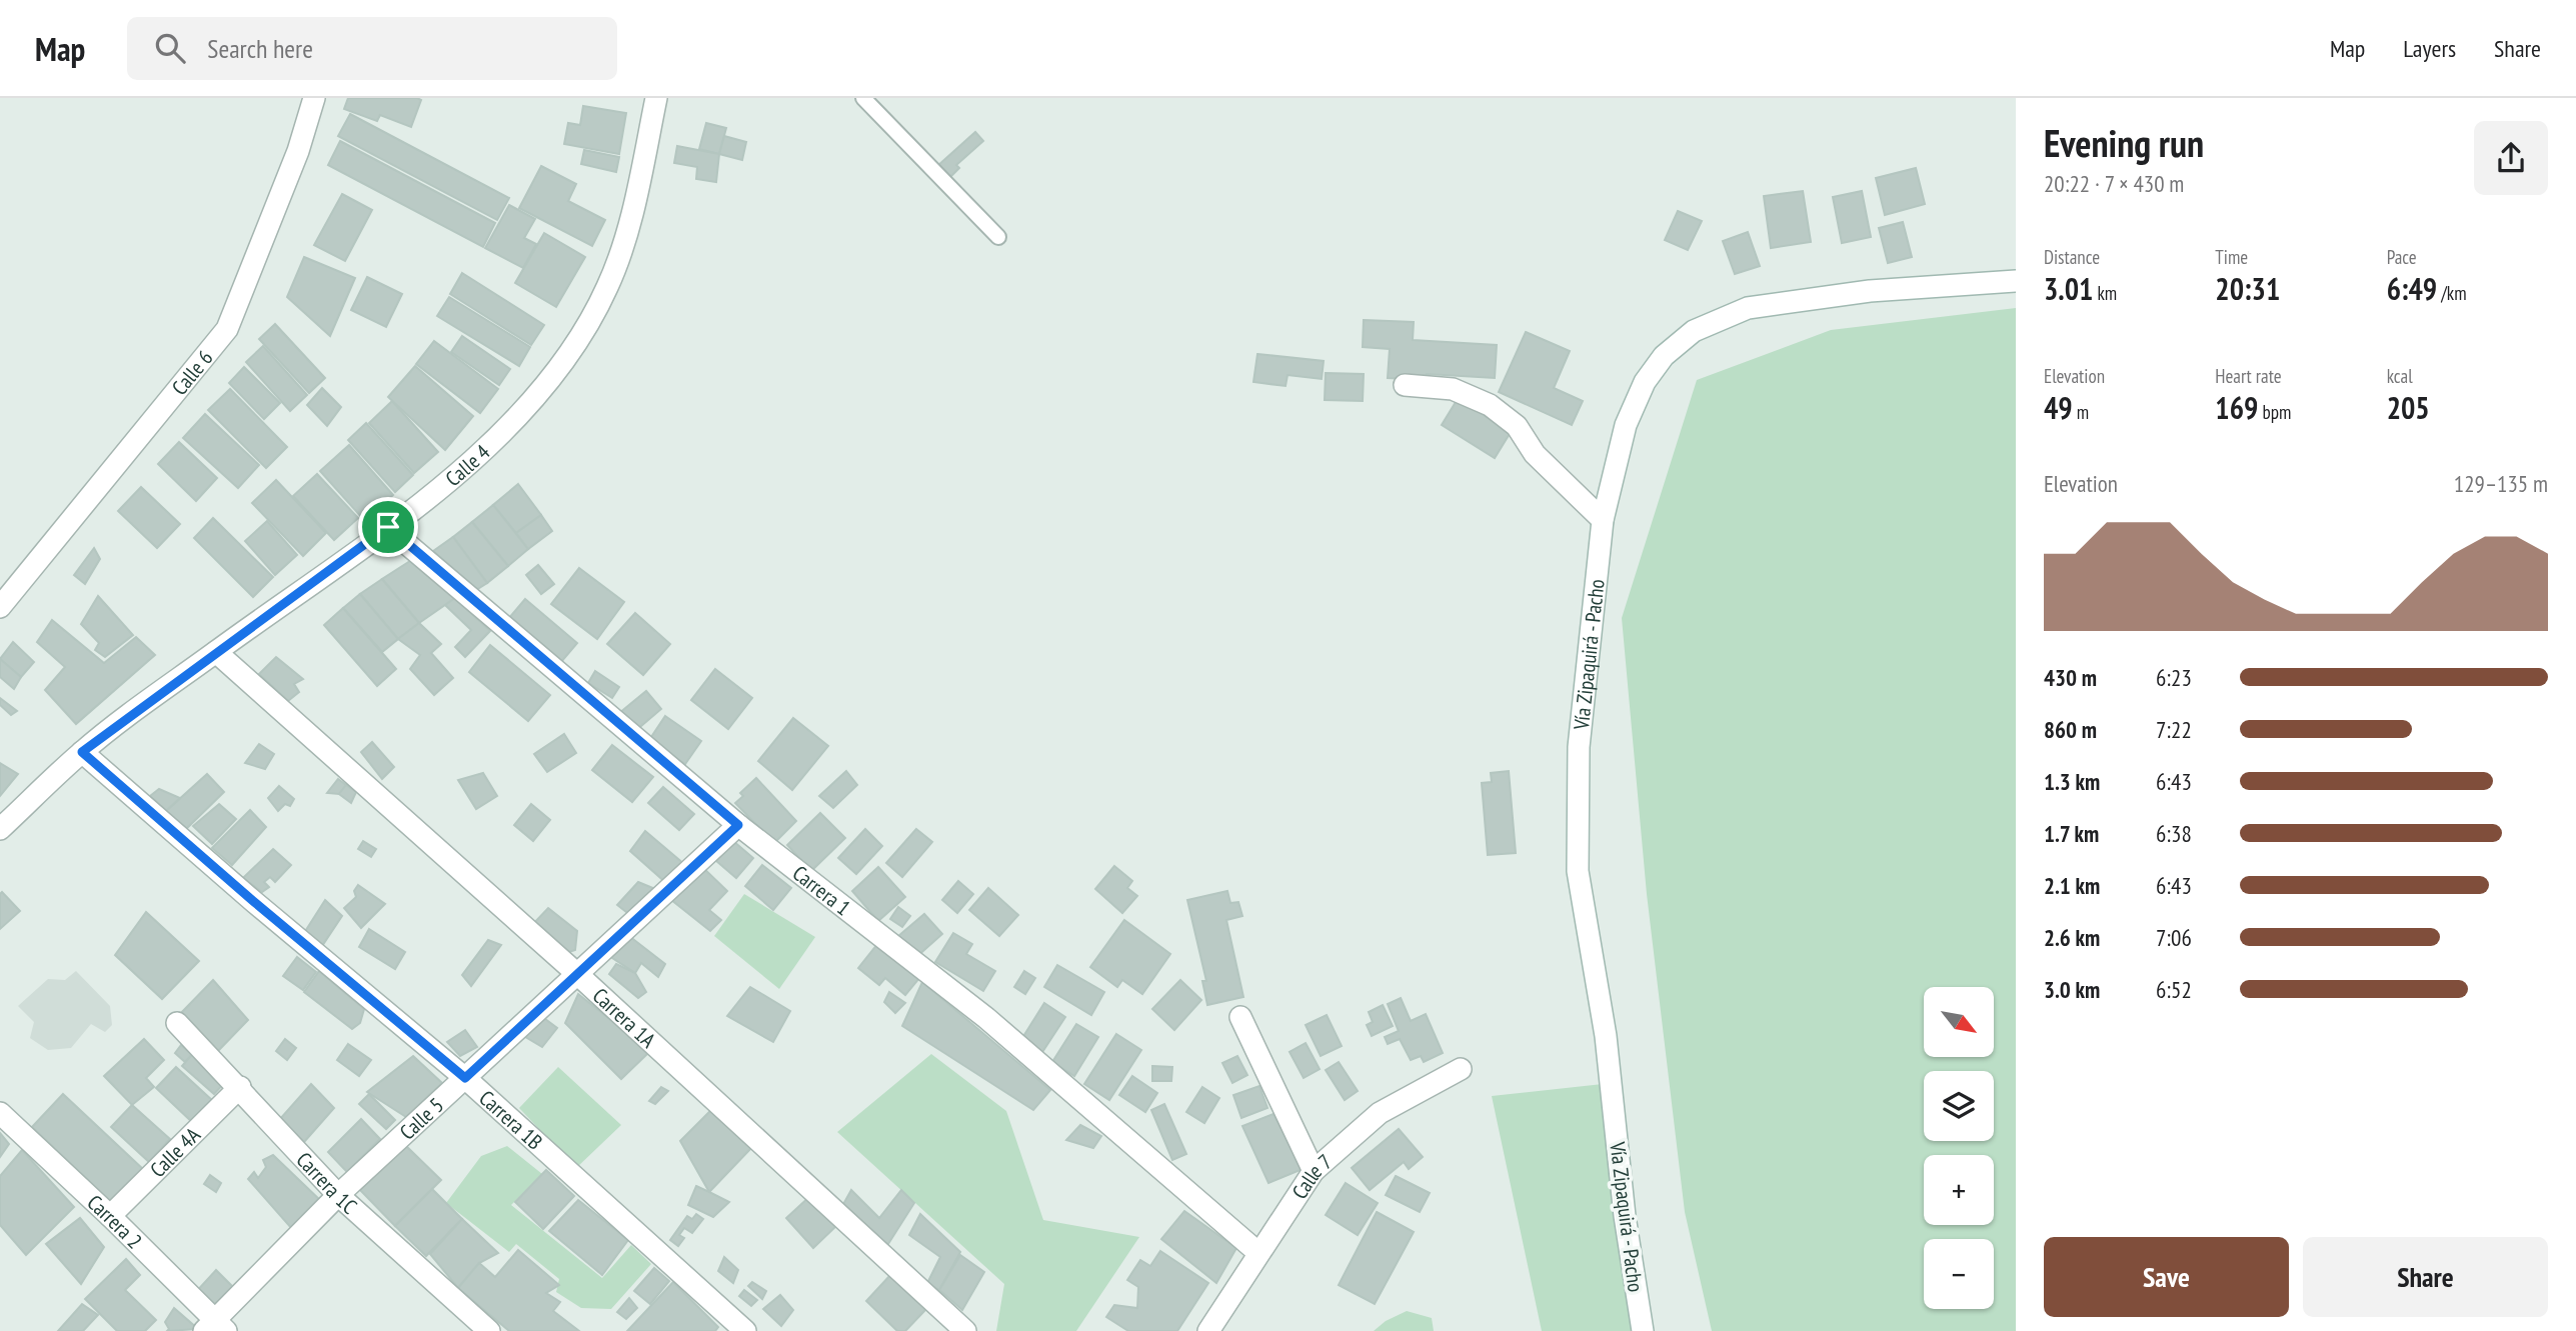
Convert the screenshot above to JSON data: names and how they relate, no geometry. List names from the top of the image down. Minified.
{"streets":{"street":["Calle 6","Calle 4","Vía Zipaquirá - Pacho","Carrera 1","Carrera 1A","Calle 5","Carrera 1B","Calle 4A","Calle 7","Carrera 1C","Carrera 2"]},"crossings":[["Calle 4","Carrera 1"],["Calle 4","Carrera 1A"],["Calle 4","Carrera 1B"],["Carrera 1","Calle 5"],["Carrera 1","Calle 7"],["Carrera 1A","Calle 5"],["Calle 5","Carrera 1B"],["Calle 5","Carrera 1C"],["Calle 5","Carrera 2"],["Calle 4A","Carrera 1C"],["Calle 4A","Carrera 2"]],"north":"bottom right","page":{"header":"Map","search":"Search here","nav":["Map","Layers","Share"],"heading":["Evening run","20:22 · 7 × 430 m"],"stats":[["Distance","3.01 km"],["Time","20:31"],["Pace","6:49 /km"],["Elevation","49 m"],["Heart rate","169 bpm"],["kcal","205"]],"chart":["Elevation","129–135 m"],"list":[{"name":"430 m","note":"6:23"},{"name":"860 m","note":"7:22"},{"name":"1.3 km","note":"6:43"},{"name":"1.7 km","note":"6:38"},{"name":"2.1 km","note":"6:43"},{"name":"2.6 km","note":"7:06"},{"name":"3.0 km","note":"6:52"}],"map_buttons":["+","−"],"buttons":["Save","Share"]}}
